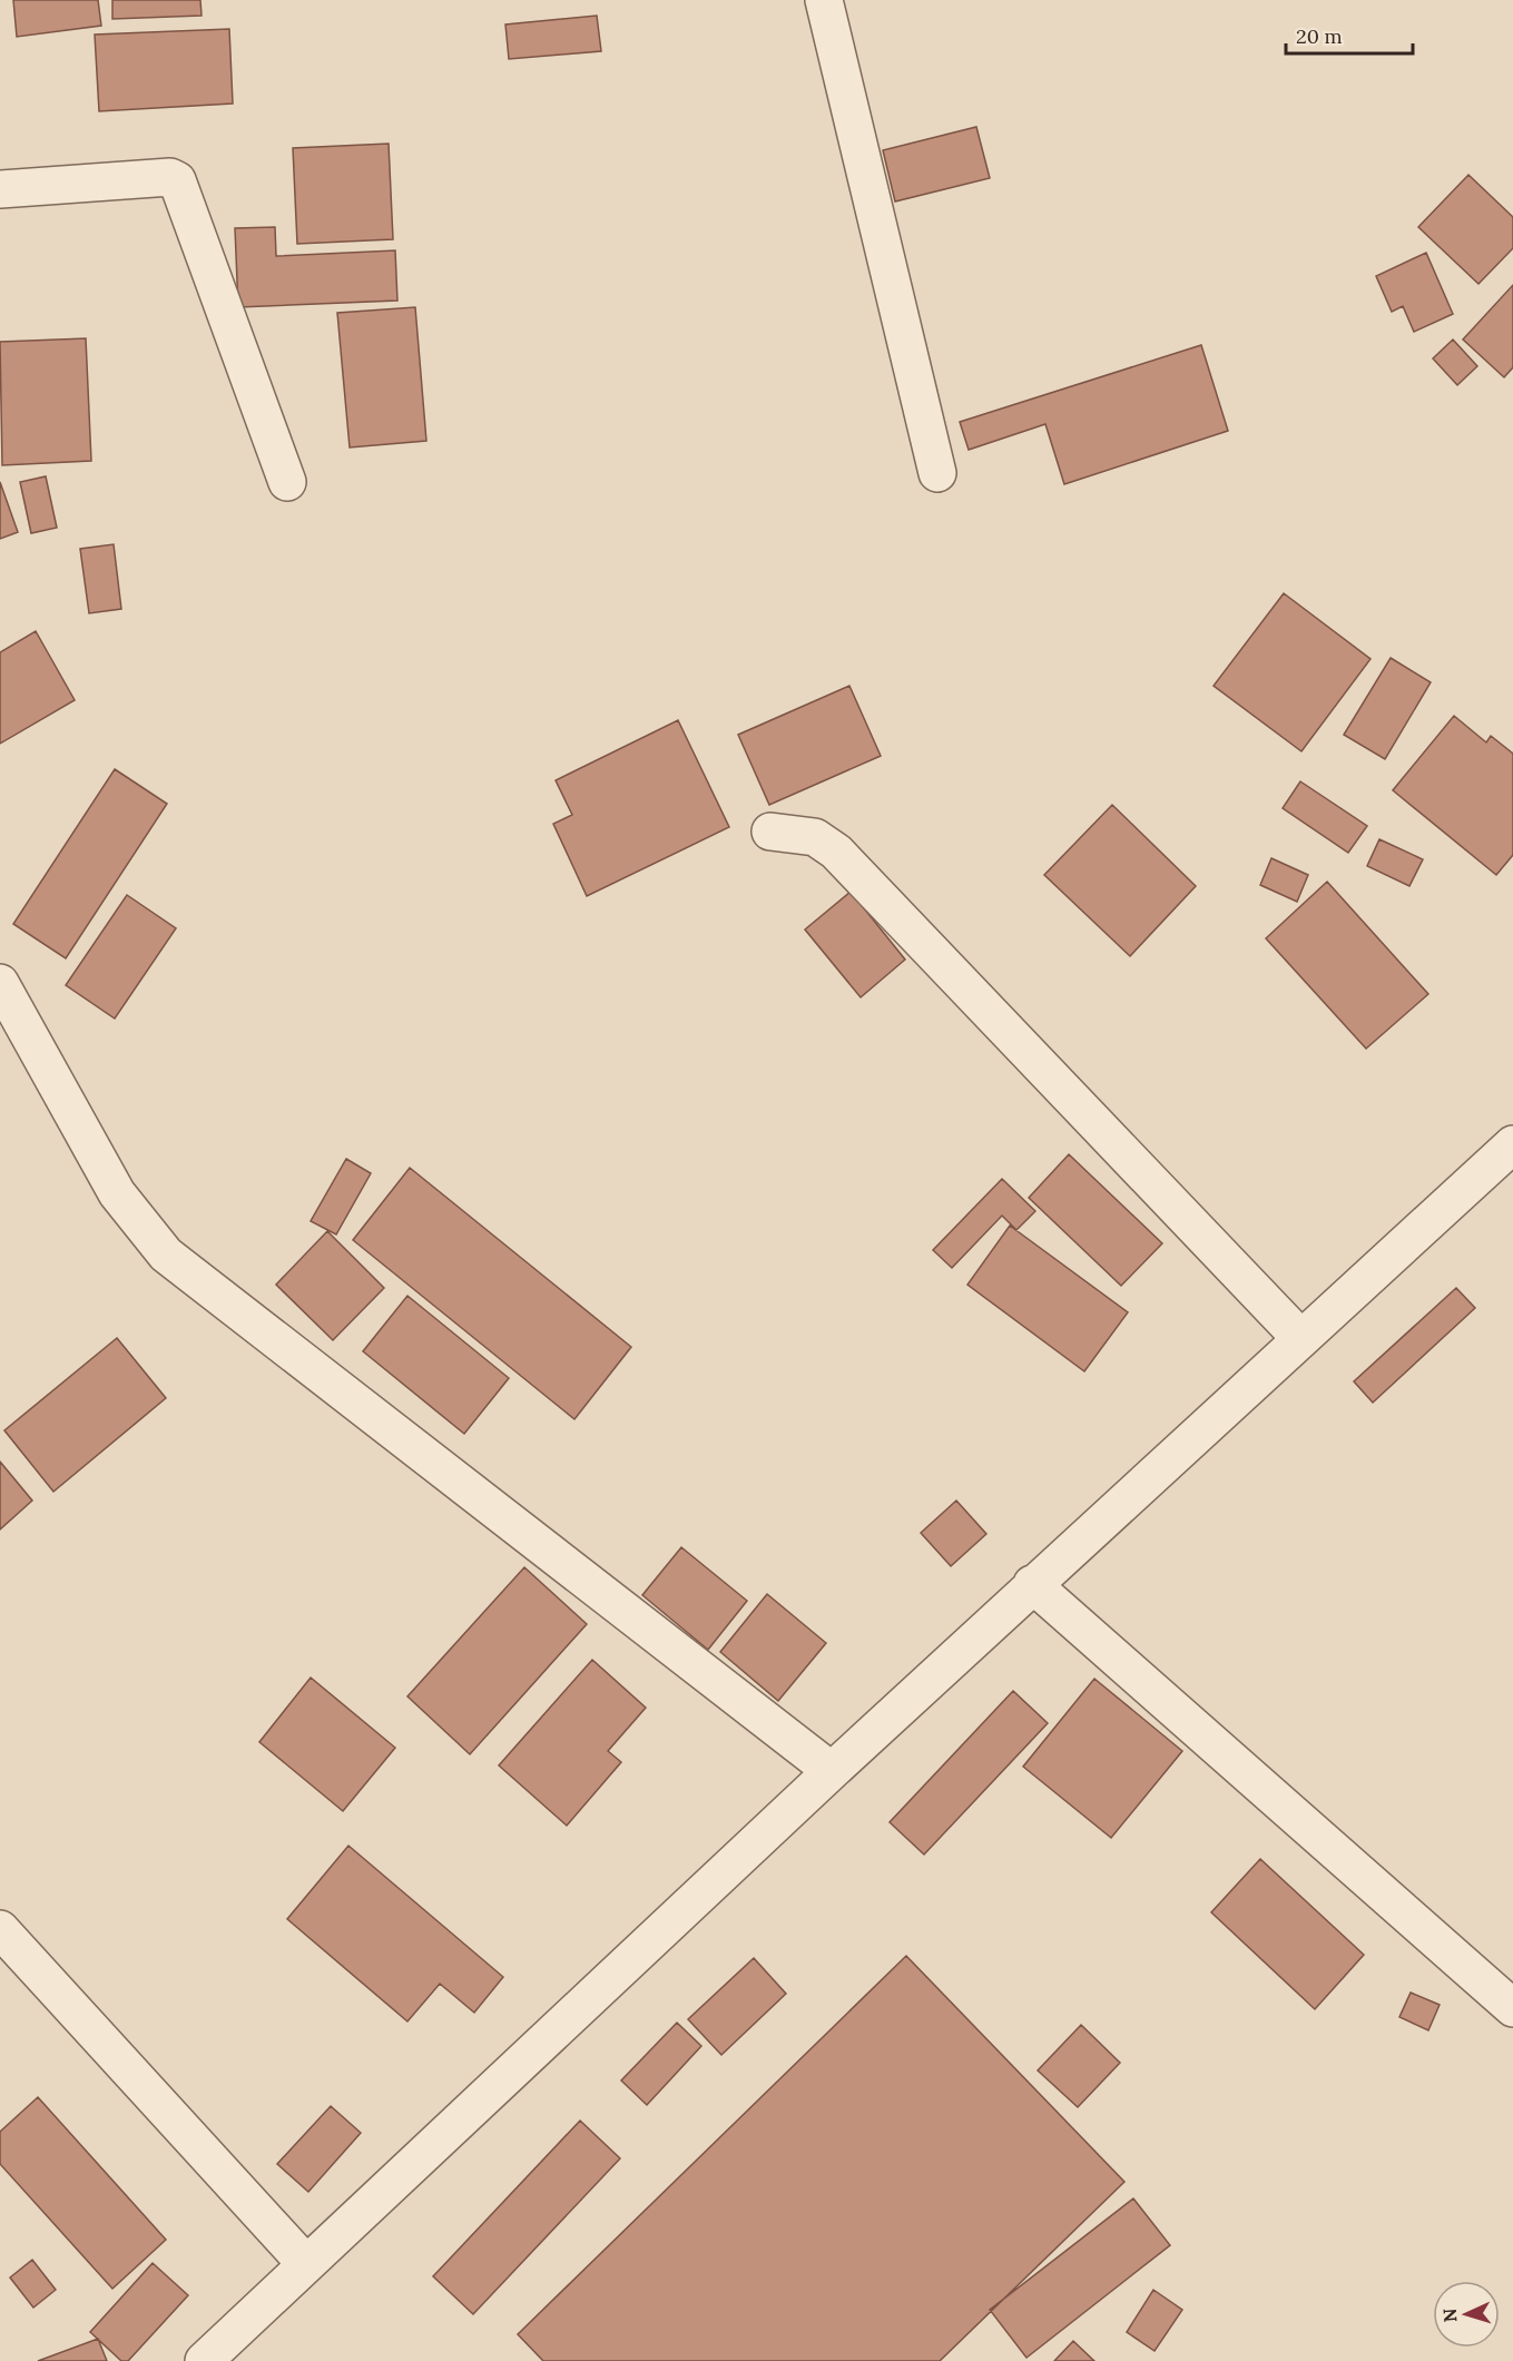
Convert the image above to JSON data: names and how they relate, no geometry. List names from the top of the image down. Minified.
{"scale_bar":"20 m","north":"left"}
